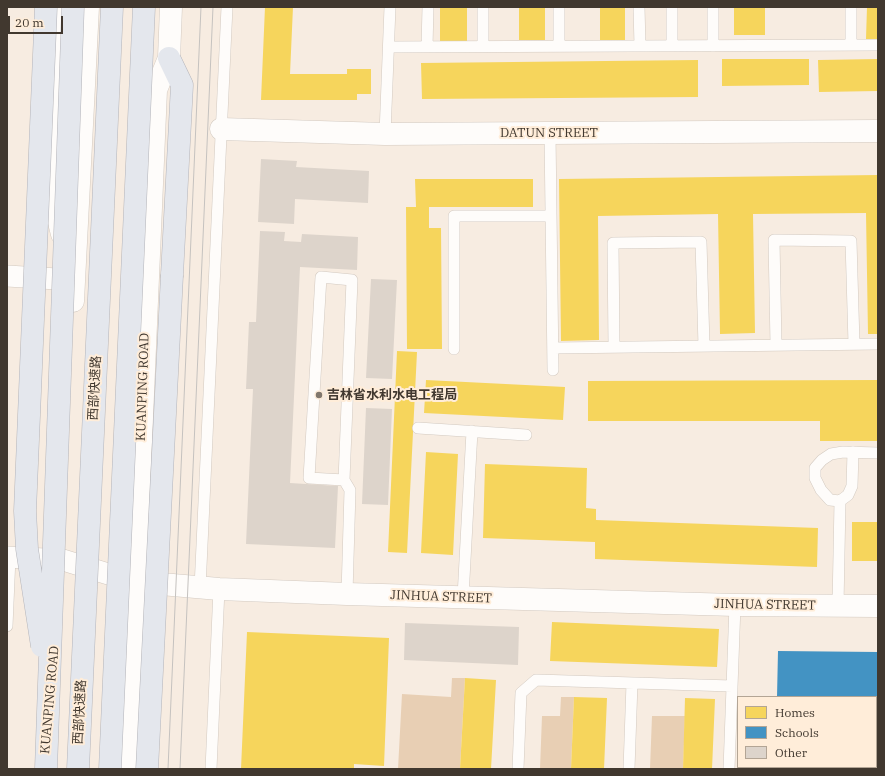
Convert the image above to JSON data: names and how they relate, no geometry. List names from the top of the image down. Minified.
{"streets":{"highway":["西部快速路"],"street":["DATUN STREET","KUANPING ROAD","JINHUA STREET"]},"crossings":[["KUANPING ROAD","JINHUA STREET"]],"places":["吉林省水利水电工程局"],"legend":["Homes","Schools","Other"],"scale_bar":"20 m"}
